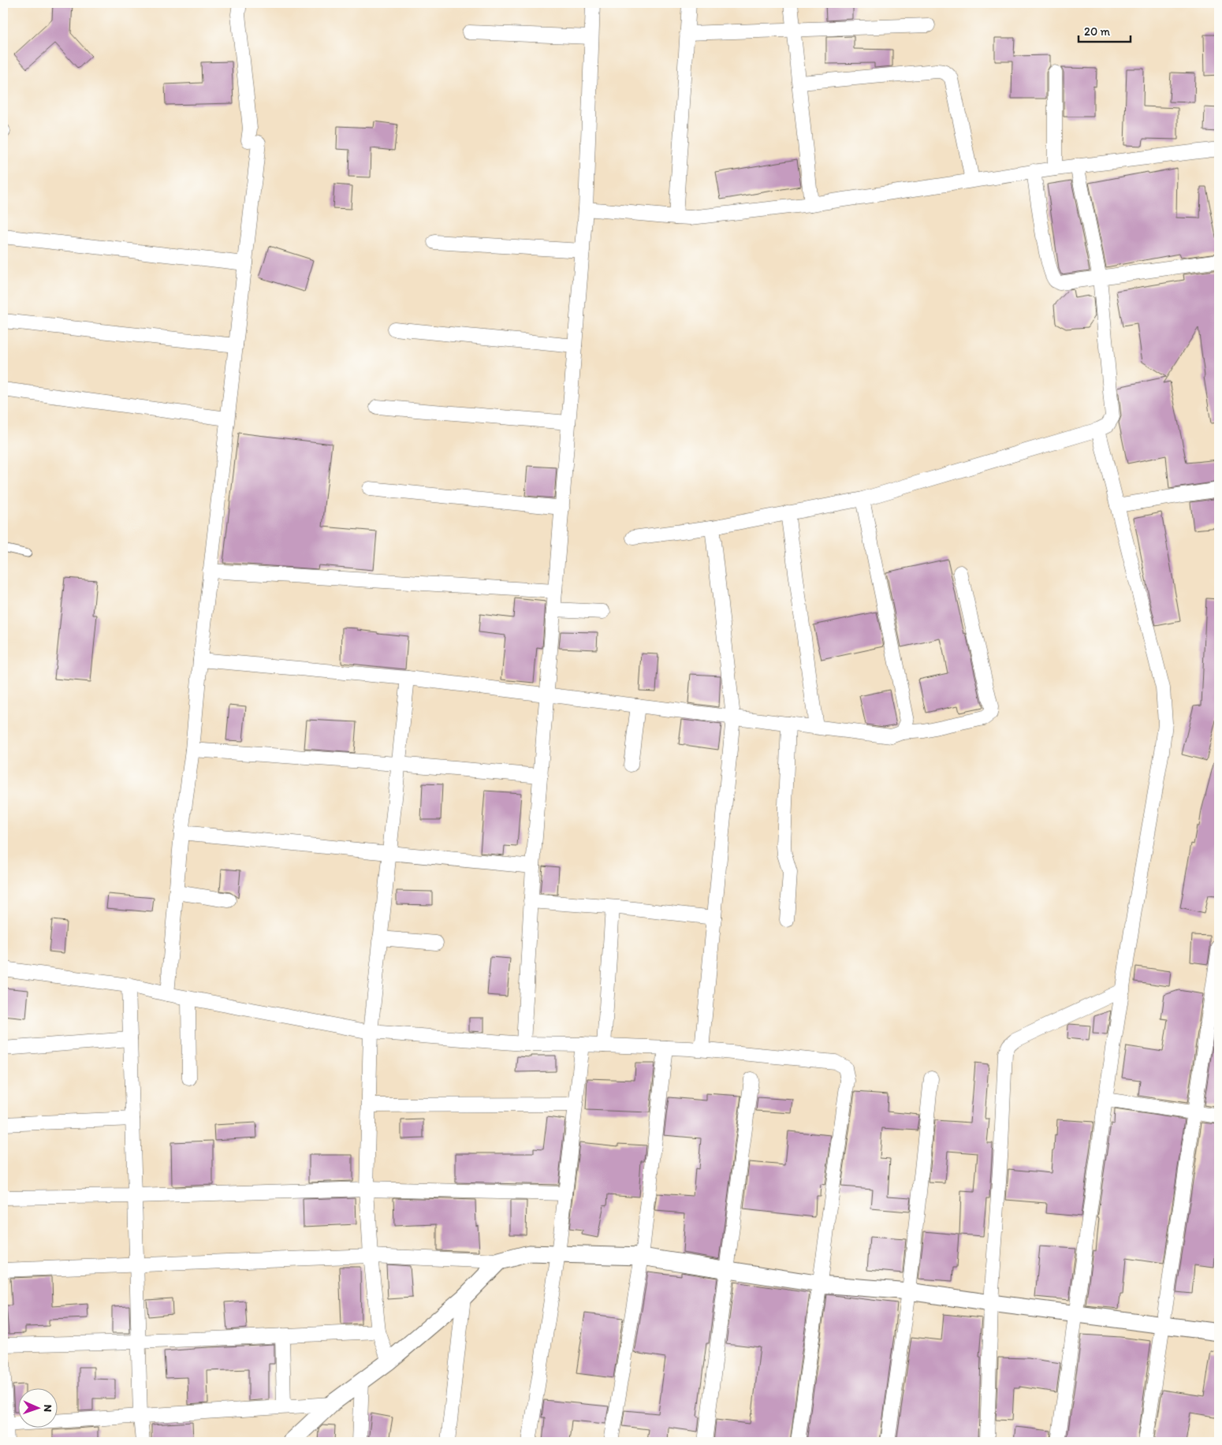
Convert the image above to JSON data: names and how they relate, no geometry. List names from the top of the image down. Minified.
{"scale_bar":"20 m","north":"right"}
